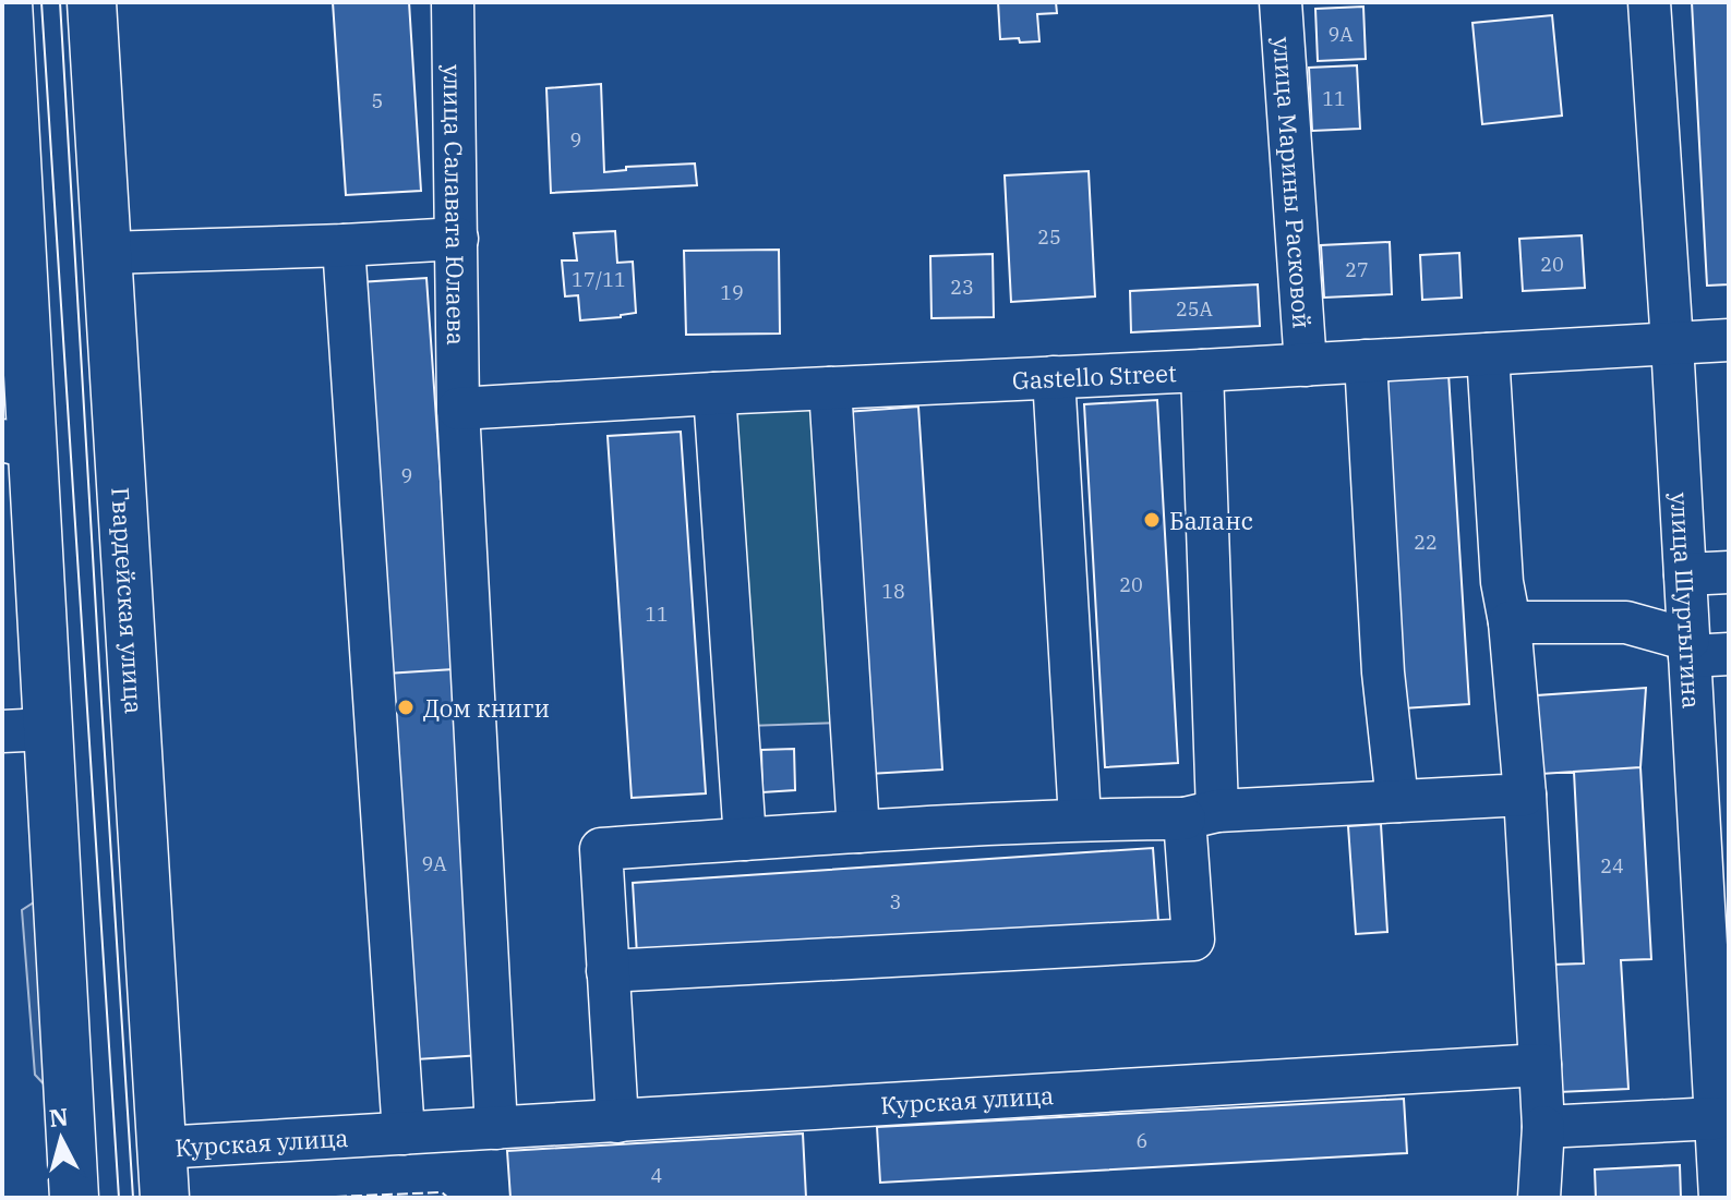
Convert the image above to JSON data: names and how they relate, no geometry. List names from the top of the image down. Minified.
{"streets":{"main road":["Гвардейская улица"],"street":["улица Марины Расковой","улица Салавата Юлаева","Gastello Street","улица Шуртыгина","Курская улица"]},"crossings":[["улица Марины Расковой","Gastello Street"],["улица Салавата Юлаева","Gastello Street"],["улица Салавата Юлаева","Курская улица"],["Gastello Street","улица Шуртыгина"],["Гвардейская улица","Курская улица"]],"places":["Баланс","Дом книги"],"house_numbers":["9А","11","5","9","25","20","27","17/11","23","19","25А","9","22","20","18","11","9А","24","3","6","4"],"north":"top"}
